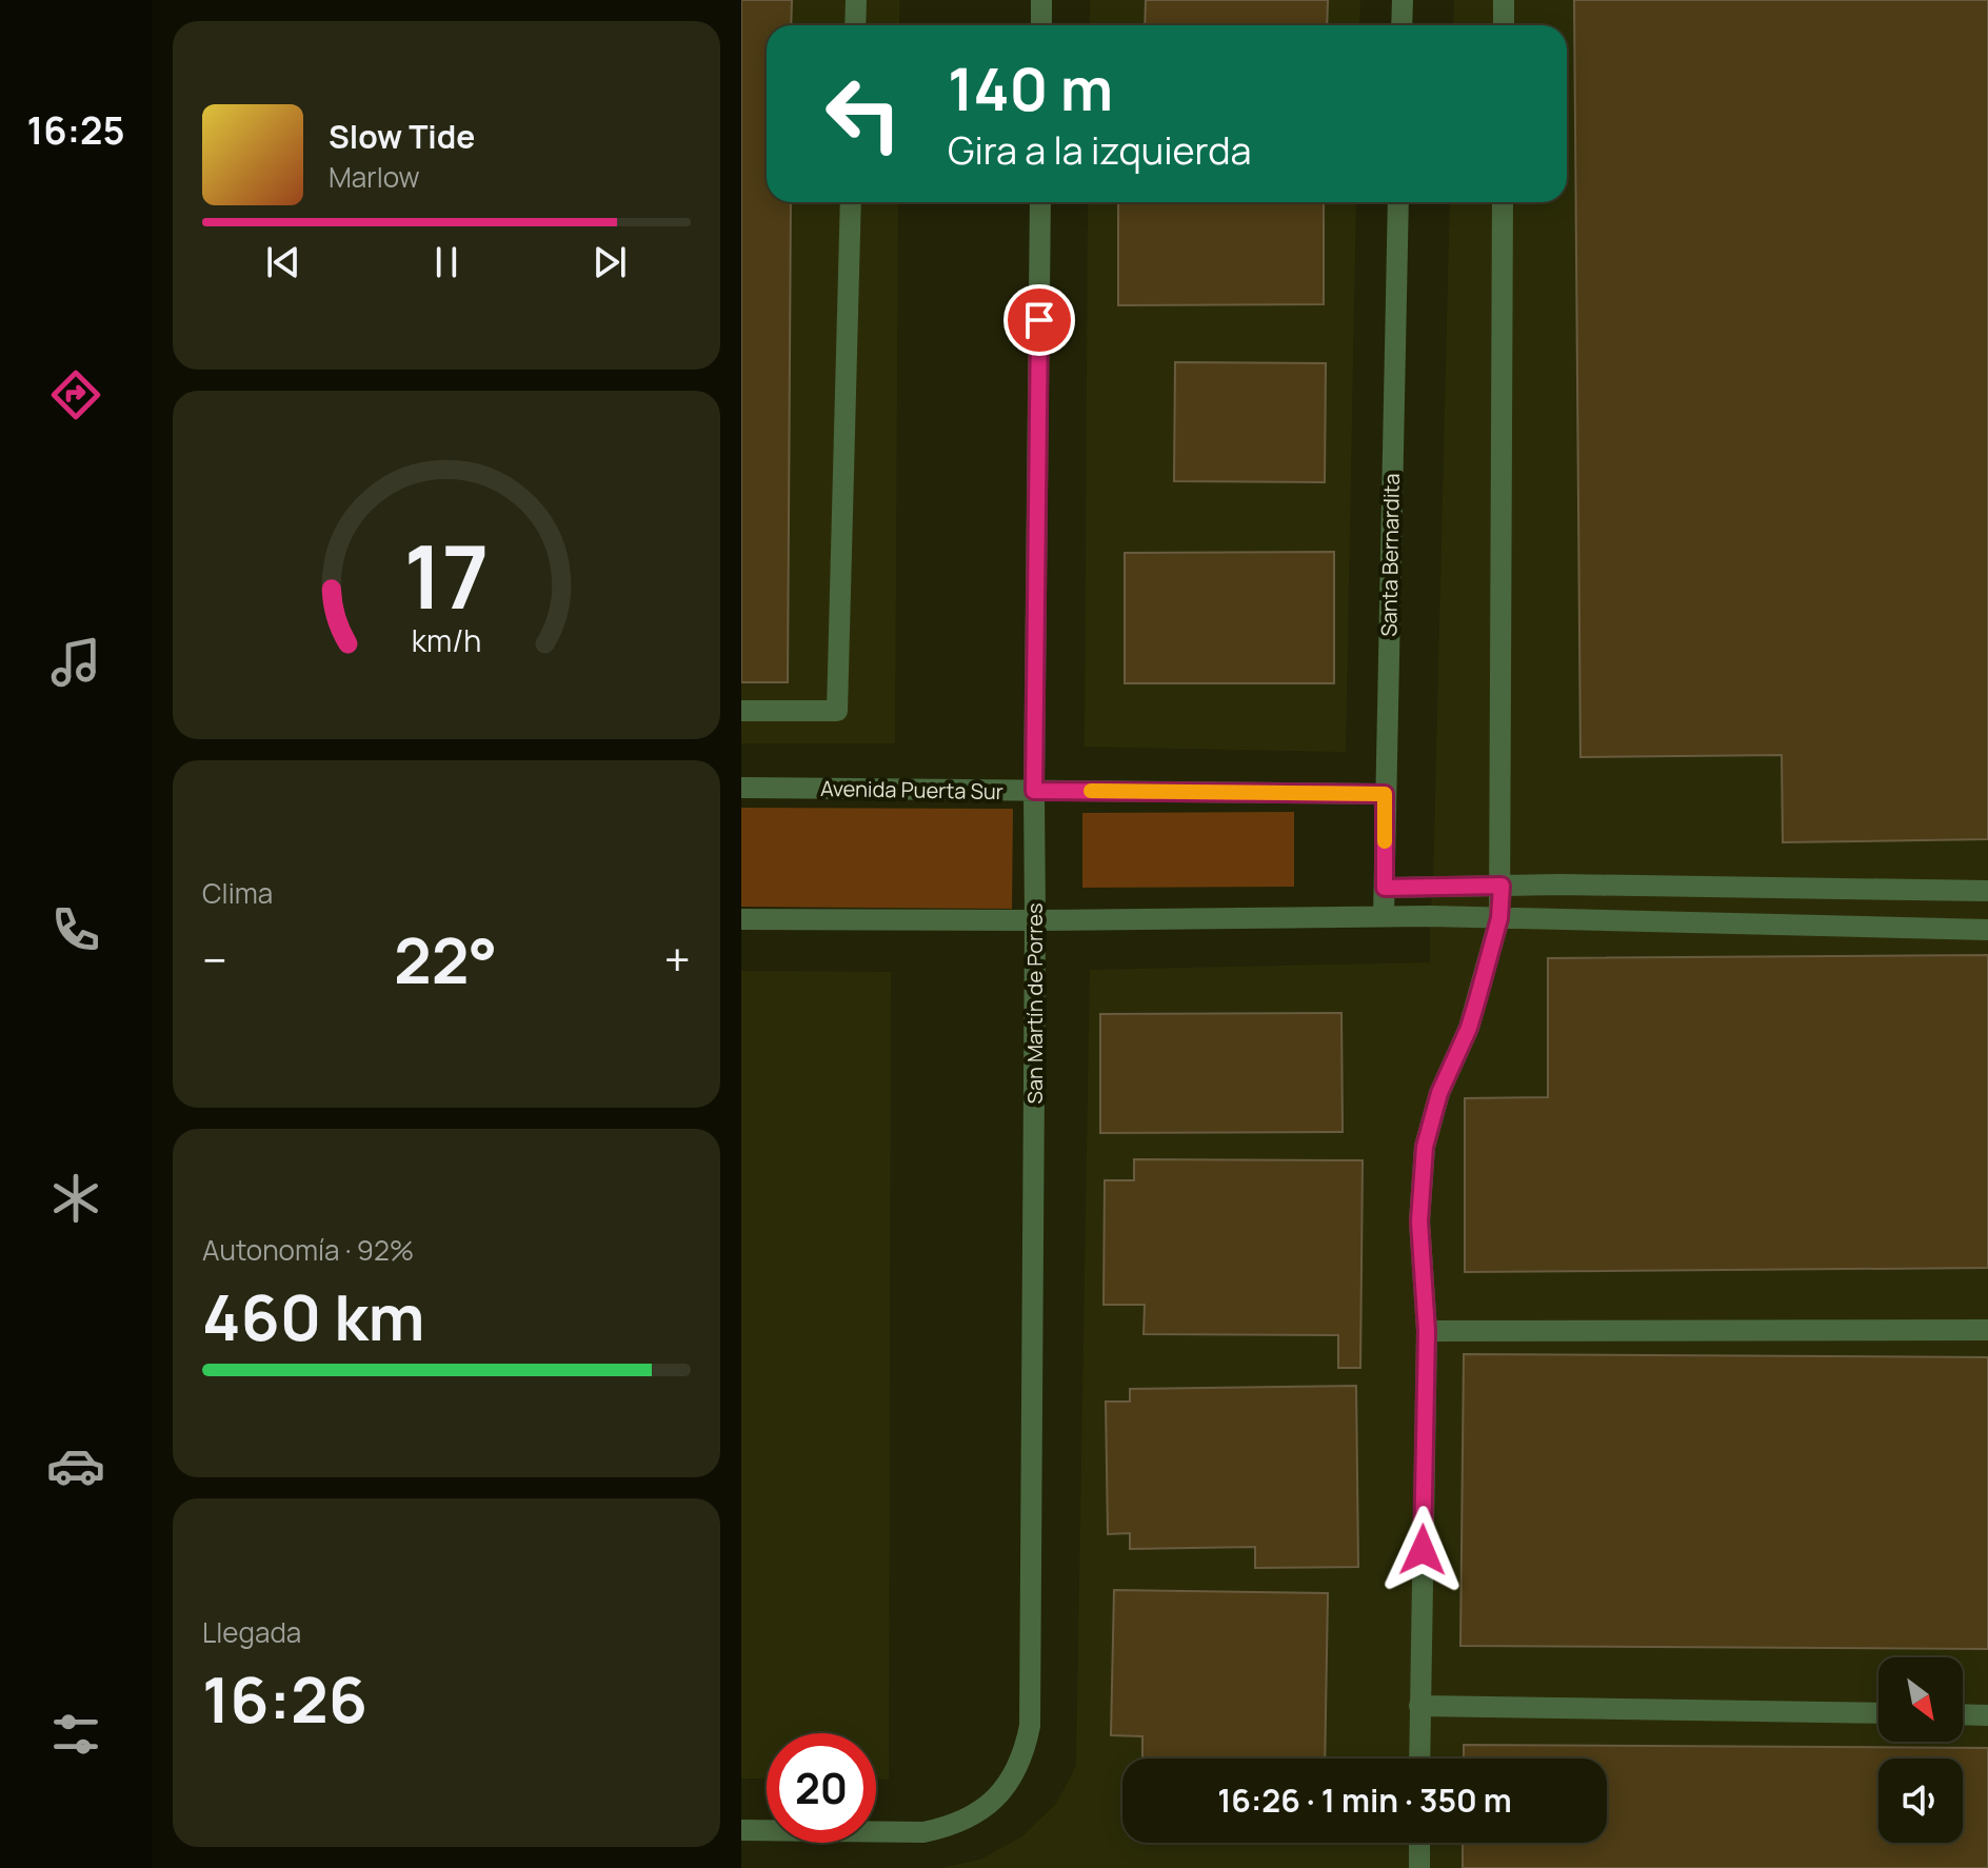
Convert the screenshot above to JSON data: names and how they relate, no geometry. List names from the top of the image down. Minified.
{"streets":{"street":["Santa Bernardita","Avenida Puerta Sur","San Martín de Porres"]},"crossings":[["Santa Bernardita","Avenida Puerta Sur"],["Avenida Puerta Sur","San Martín de Porres"]],"north":"bottom right","page":{"tabs":"16:25","turn":["140 m","Gira a la izquierda"],"song":["Slow Tide","Marlow"],"tile":["Clima",["Autonomía · 92%","460 km"],["Llegada","16:26"]],"heat":["−","22°","+"],"limit":"20","trip":"16:26 · 1 min · 350 m","gauge":["17","km/h"]}}
